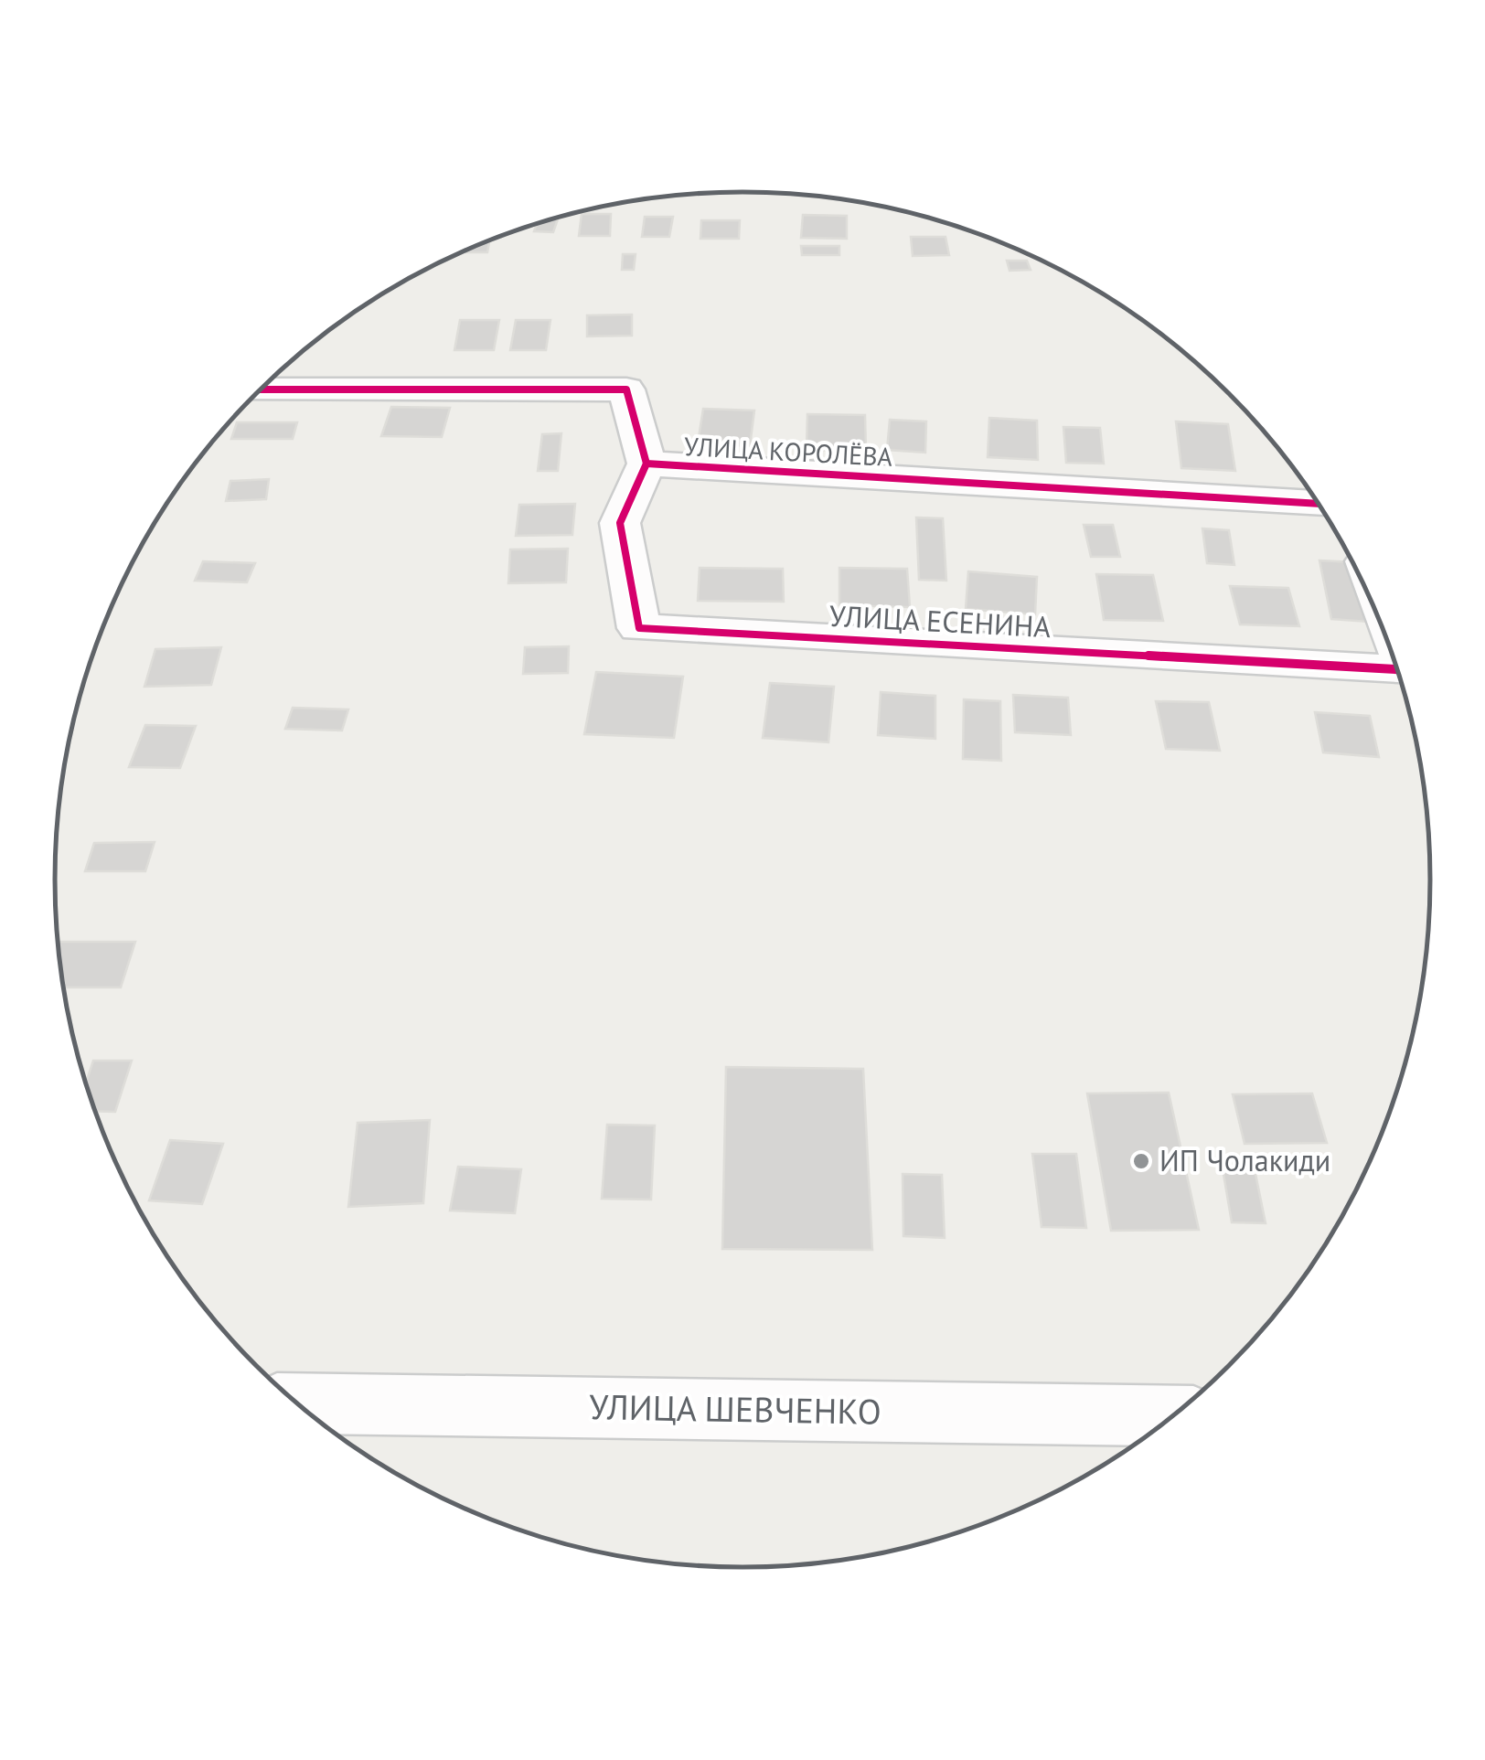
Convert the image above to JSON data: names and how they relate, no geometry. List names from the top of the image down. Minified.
{"streets":{"street":["УЛИЦА КОРОЛЁВА","УЛИЦА ЕСЕНИНА","УЛИЦА ШЕВЧЕНКО"]},"crossings":[["УЛИЦА КОРОЛЁВА","УЛИЦА ЕСЕНИНА"]],"places":["ИП Чолакиди"]}
